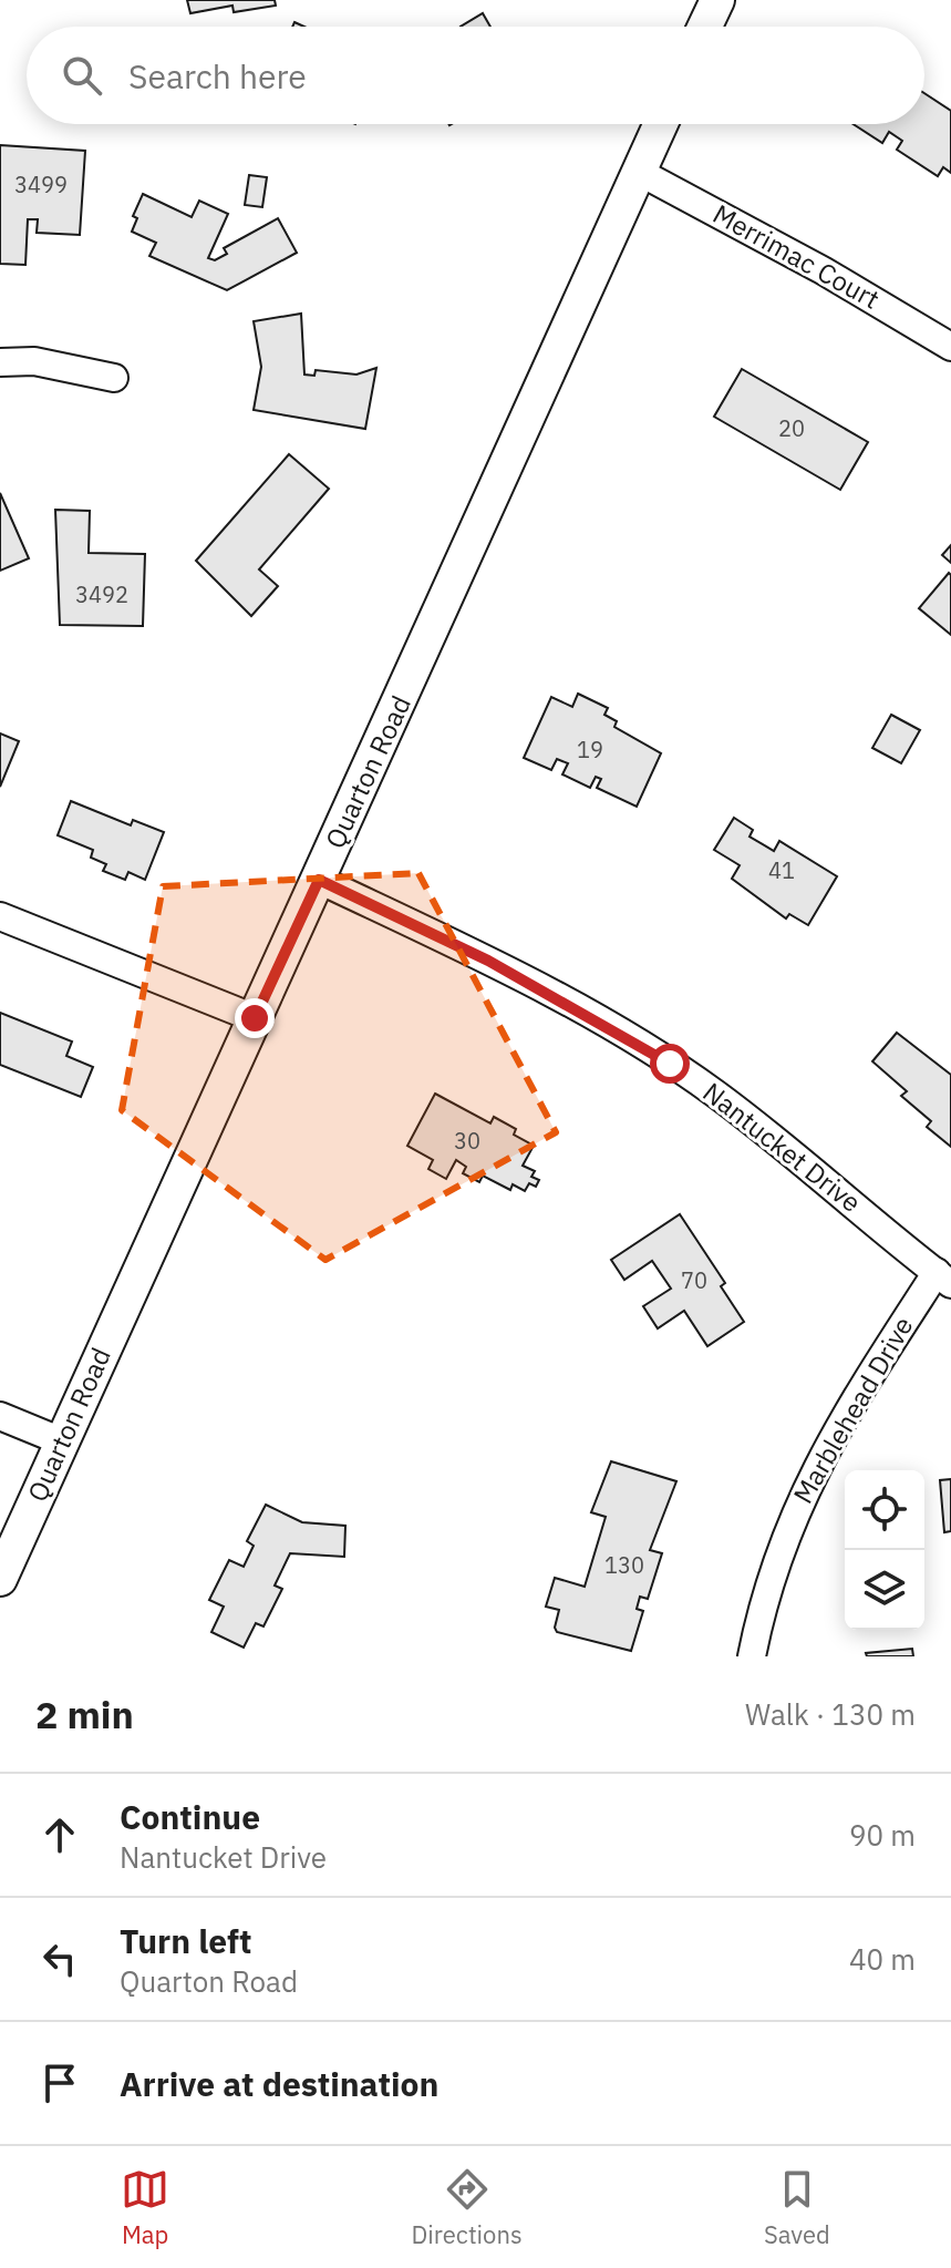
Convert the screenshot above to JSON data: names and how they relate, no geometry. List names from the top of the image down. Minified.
{"streets":{"street":["Merrimac Court","Quarton Road","Nantucket Drive","Marblehead Drive"]},"crossings":[["Merrimac Court","Quarton Road"],["Quarton Road","Nantucket Drive"],["Nantucket Drive","Marblehead Drive"]],"house_numbers":["3499","20","3492","19","41","30","70","130"],"page":{"search":"Search here","heading":["2 min","Walk · 130 m"],"list":[["Continue","Nantucket Drive","90 m"],["Turn left","Quarton Road","40 m"],"Arrive at destination"],"nav":["Map","Directions","Saved"]}}
